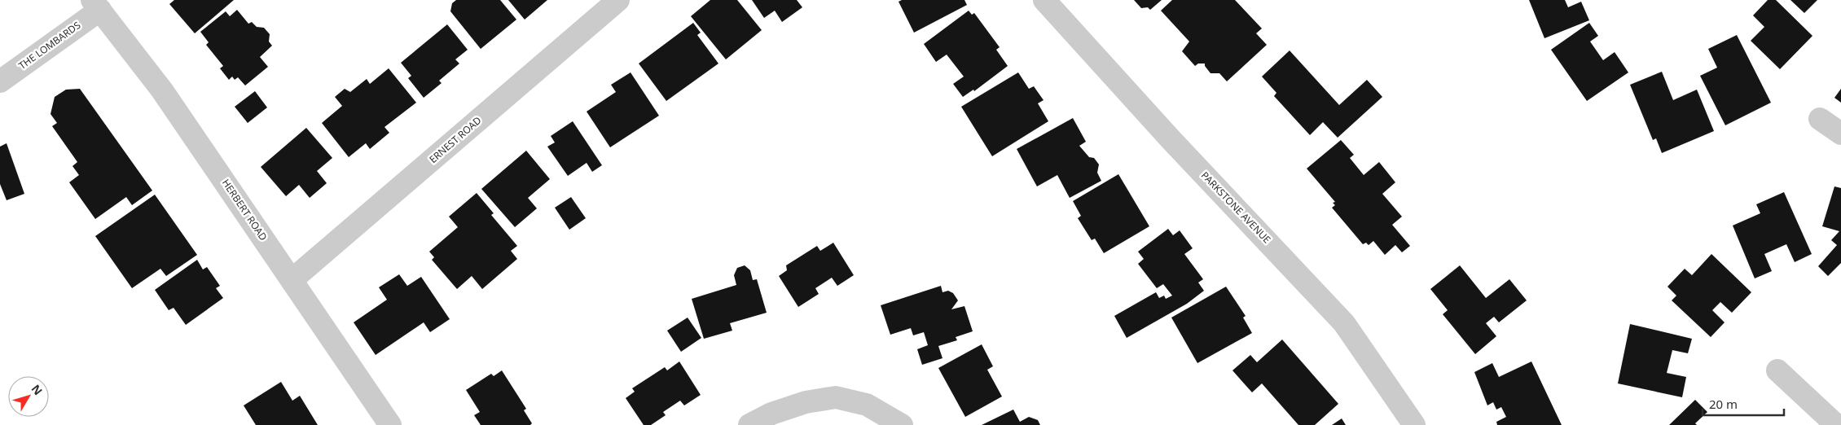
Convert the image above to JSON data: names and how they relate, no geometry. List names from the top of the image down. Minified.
{"streets":{"street":["THE LOMBARDS","ERNEST ROAD","PARKSTONE AVENUE","HERBERT ROAD"]},"crossings":[["THE LOMBARDS","HERBERT ROAD"],["ERNEST ROAD","HERBERT ROAD"]],"scale_bar":"20 m","north":"top right"}
